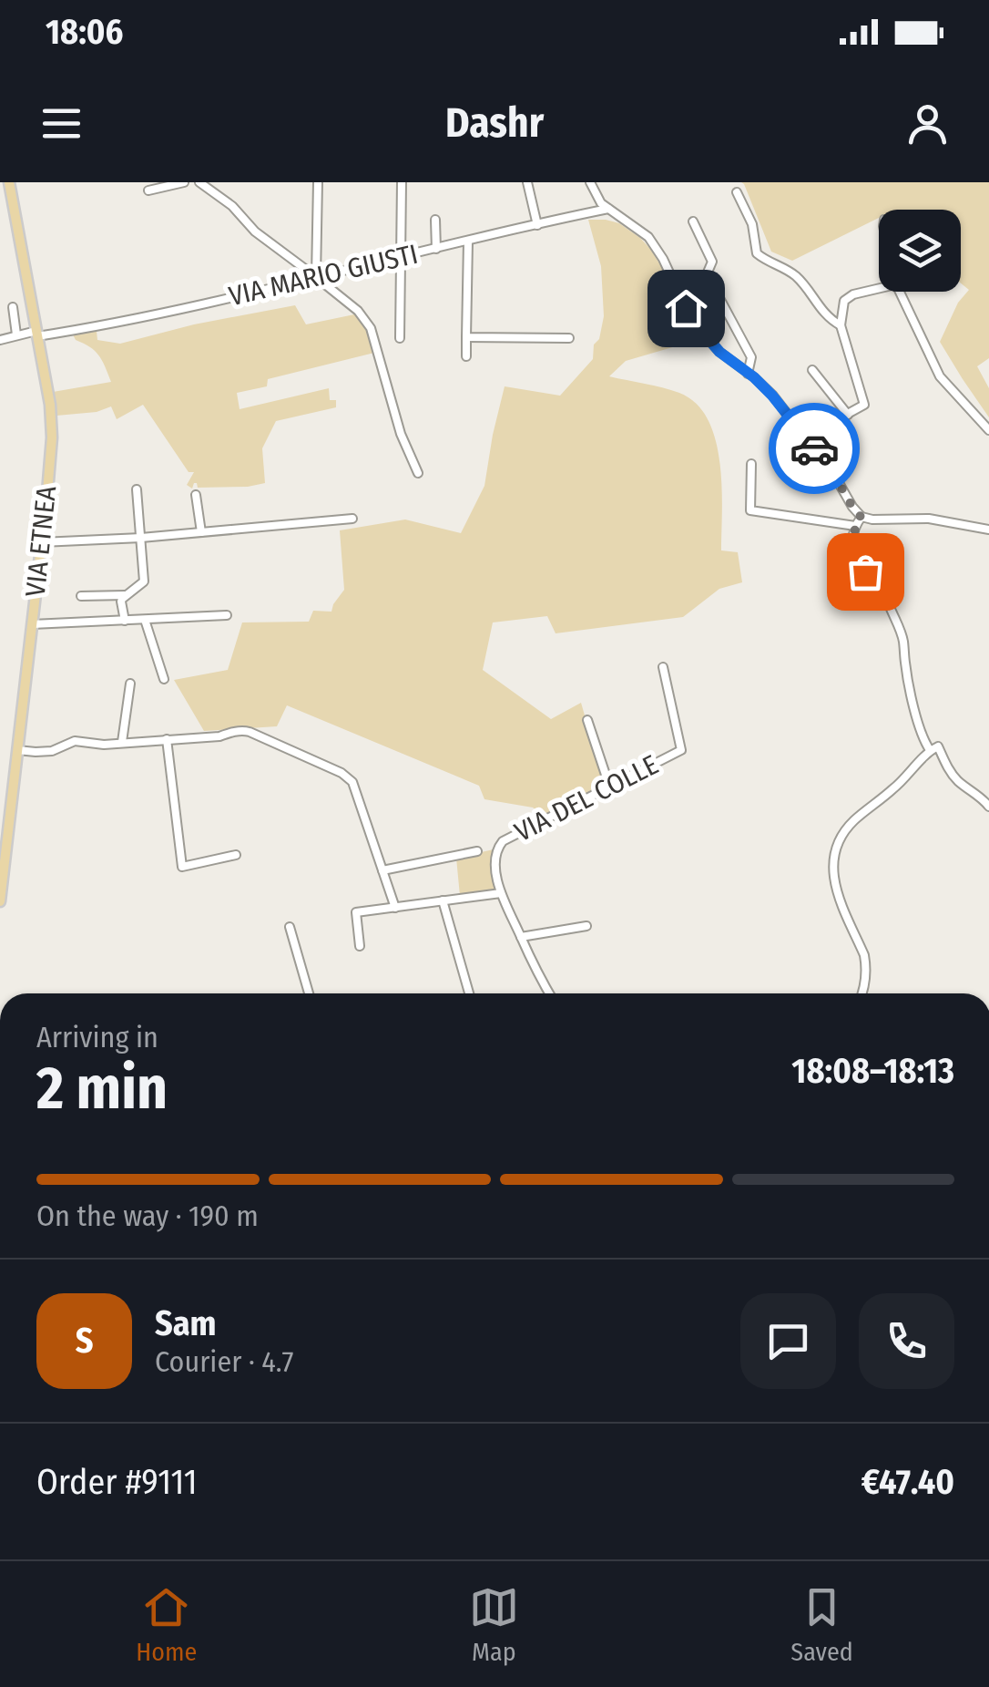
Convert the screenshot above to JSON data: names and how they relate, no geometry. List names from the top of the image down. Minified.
{"streets":{"main road":["VIA ETNEA"],"street":["VIA MARIO GIUSTI","VIA DEL COLLE"]},"crossings":[["VIA MARIO GIUSTI","VIA ETNEA"]],"page":{"status":"18:06","header":"Dashr","heading":["2 min","Arriving in","18:08–18:13"],"panel":["Sam","Courier · 4.7","Order #9111","€47.40"],"bar":"On the way · 190 m","round":"S","tabs":["Home","Map","Saved"]}}
